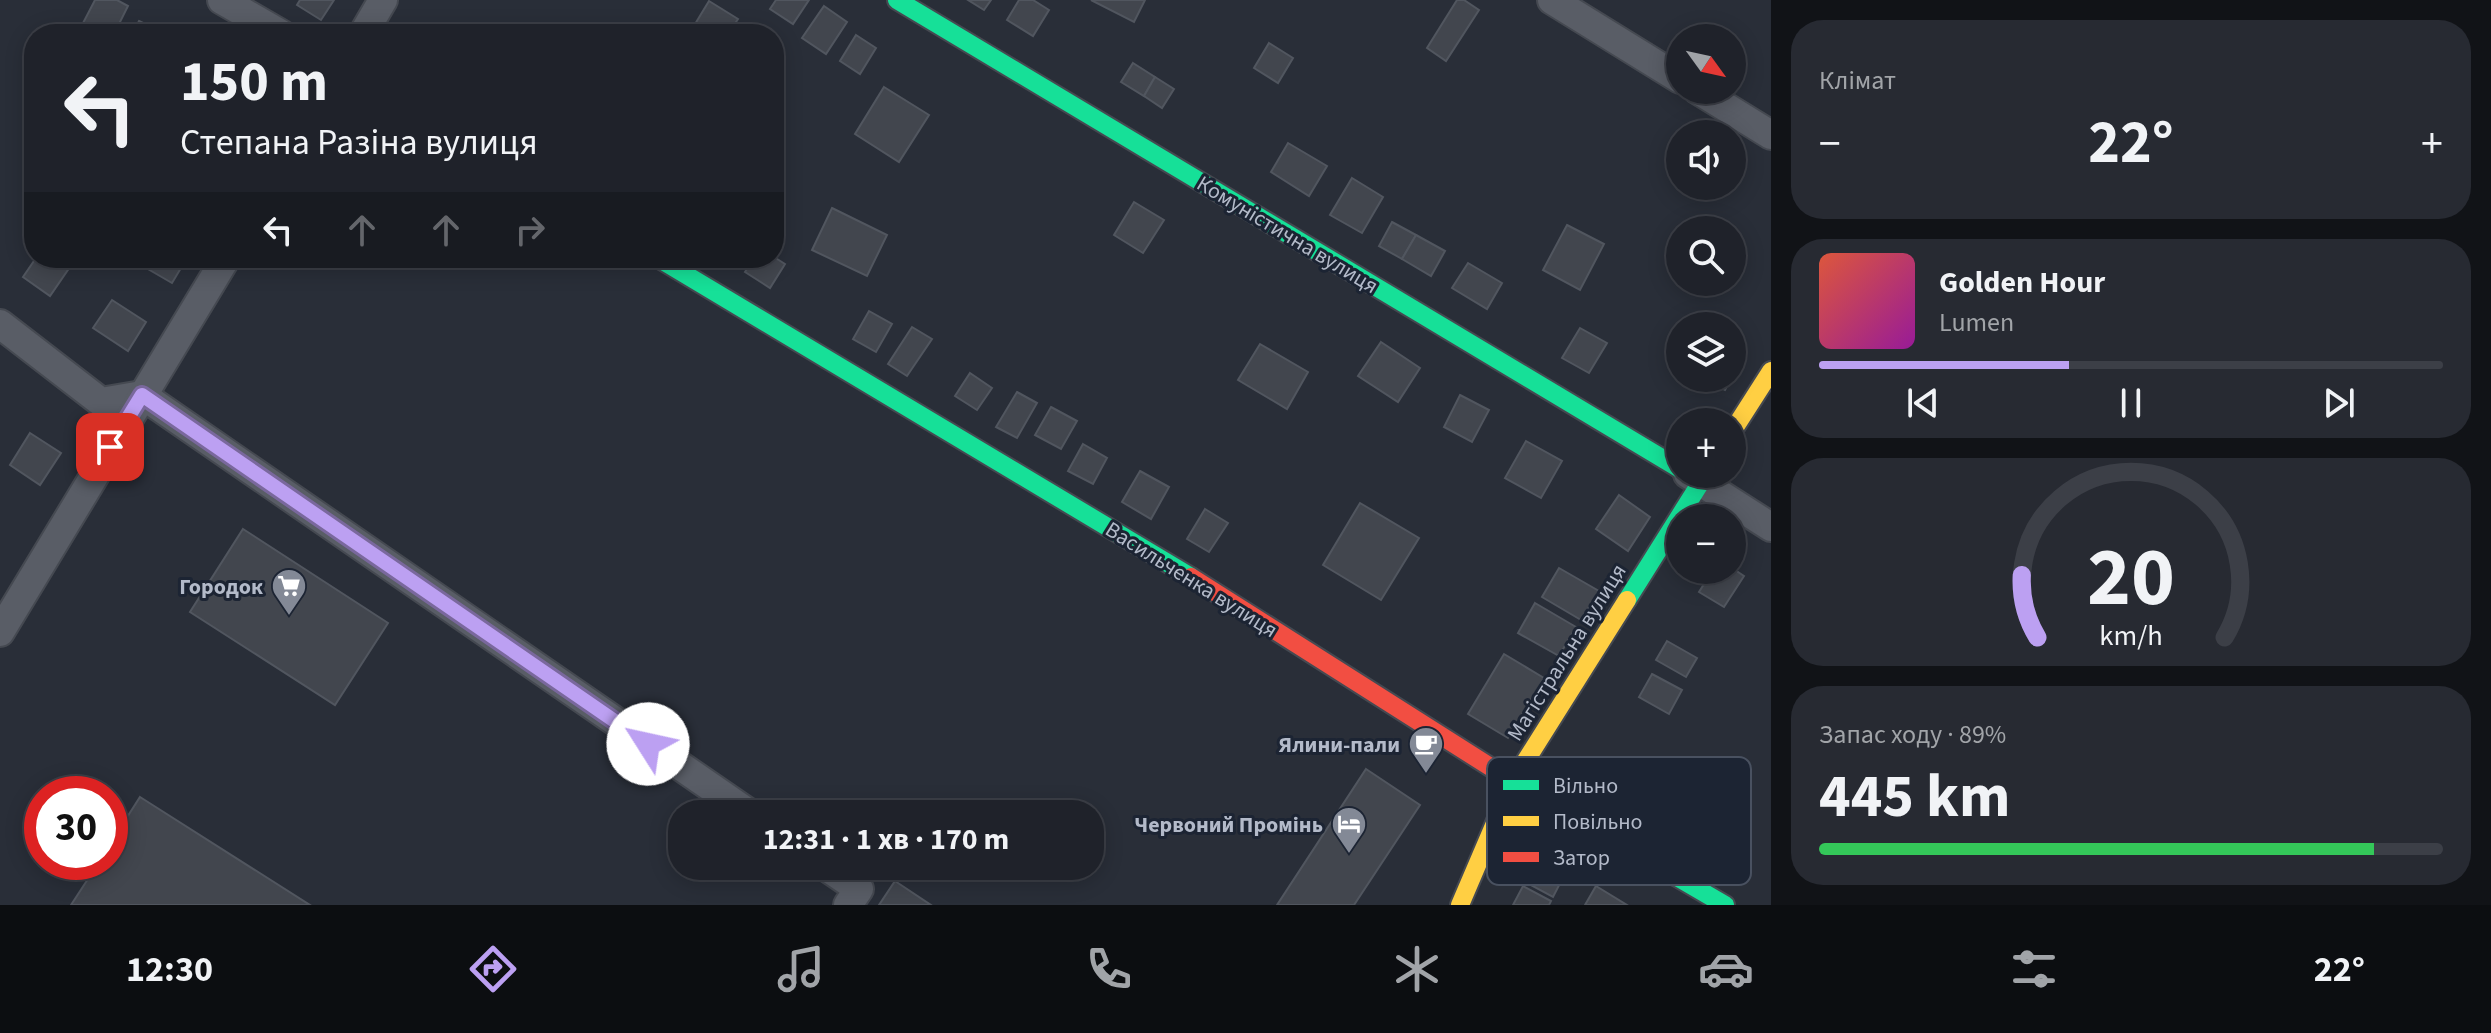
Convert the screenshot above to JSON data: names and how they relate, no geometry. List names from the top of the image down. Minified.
{"streets":{"street":["Комуністична вулиця","Васильченка вулиця","Магістральна вулиця"]},"places":{"supermarket":["Городок"],"cafe":["Ялини-пали"],"hotel":["Червоний Промінь"]},"legend":["Вільно","Повільно","Затор"],"north":"bottom right","page":{"tile":["Клімат",["Запас ходу · 89%","445 km"]],"map_buttons":["+","−"],"turn":["150 m","Степана Разіна вулиця"],"heat":["−","22°","+"],"song":["Golden Hour","Lumen"],"limit":"30","trip":"12:31 · 1 хв · 170 m","tabs":["12:30","22°"],"gauge":["20","km/h"]}}
